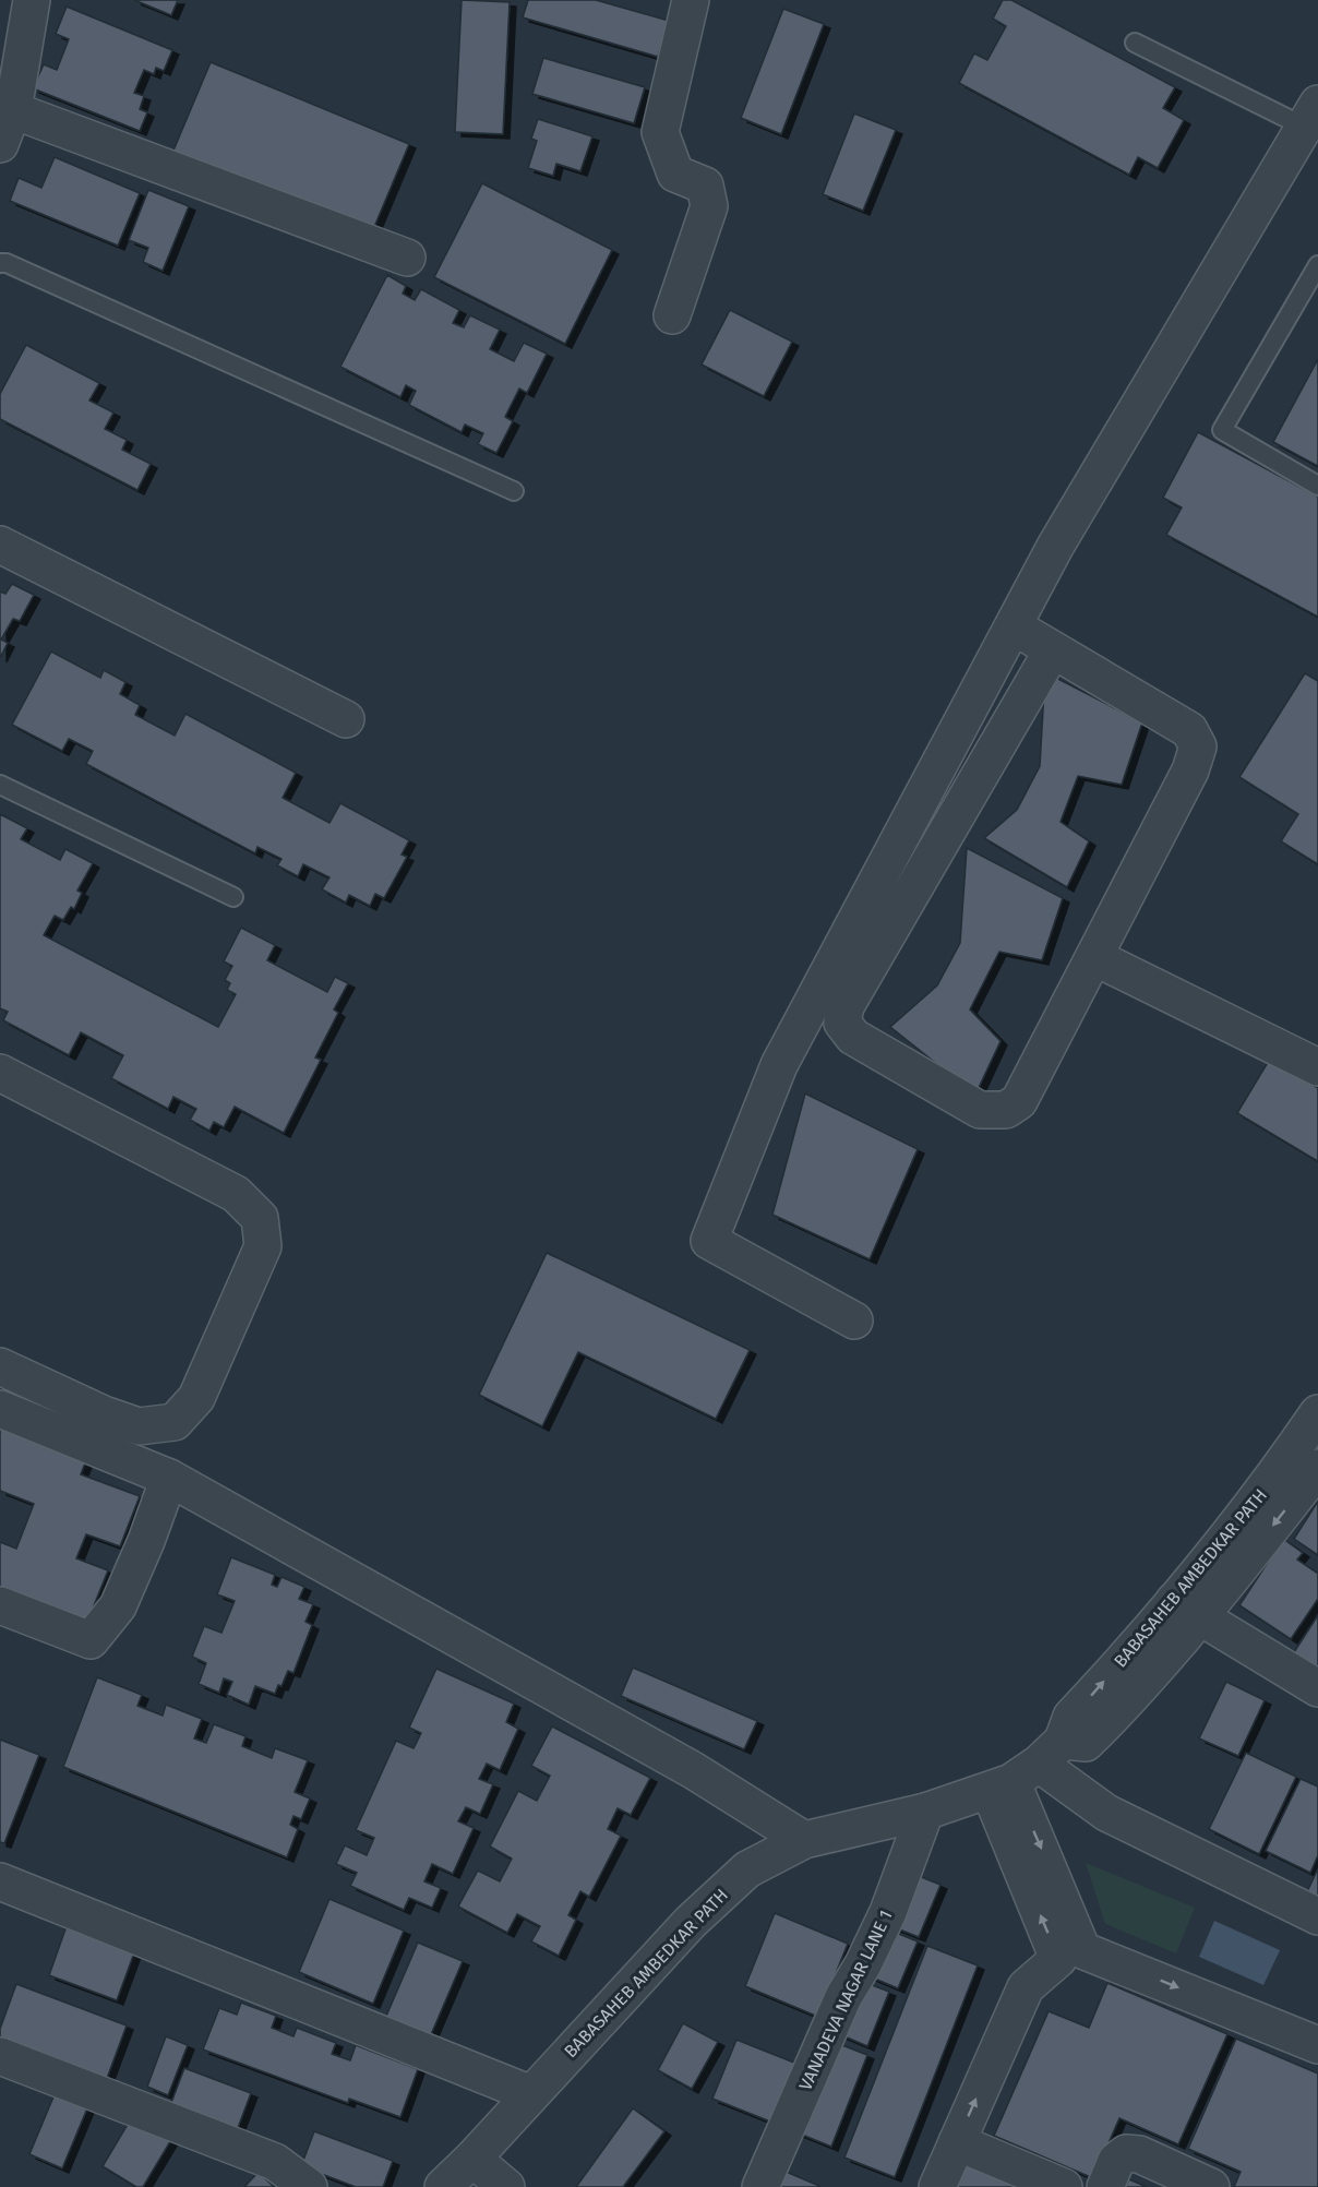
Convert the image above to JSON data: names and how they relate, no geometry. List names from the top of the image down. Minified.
{"streets":{"street":["BABASAHEB AMBEDKAR PATH","VANADEVA NAGAR LANE 1"]},"crossings":[["BABASAHEB AMBEDKAR PATH","VANADEVA NAGAR LANE 1"]]}
